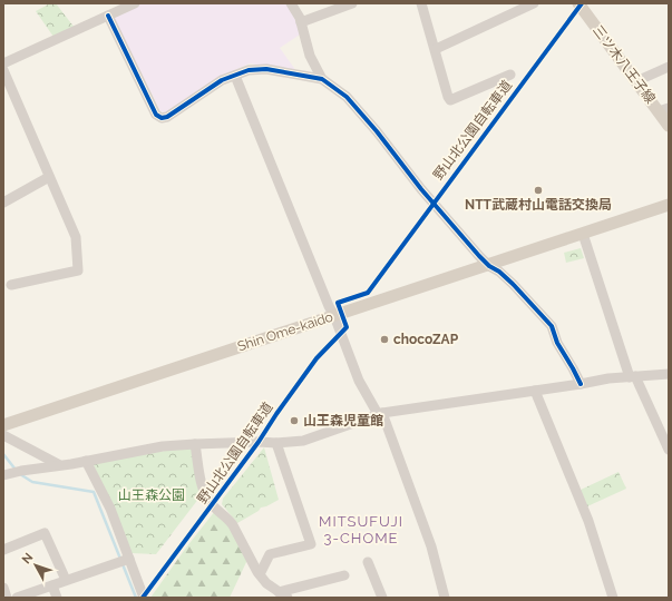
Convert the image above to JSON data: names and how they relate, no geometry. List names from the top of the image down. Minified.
{"streets":{"main road":["三ツ木八王子線","Shin Ome-kaido"],"cycle path":["野山北公園自転車道"]},"districts":["MITSUFUJI 3-CHOME"],"parks":["山王森公園"],"places":["NTT武蔵村山電話交換局","chocoZAP","山王森児童館"],"north":"top left"}
